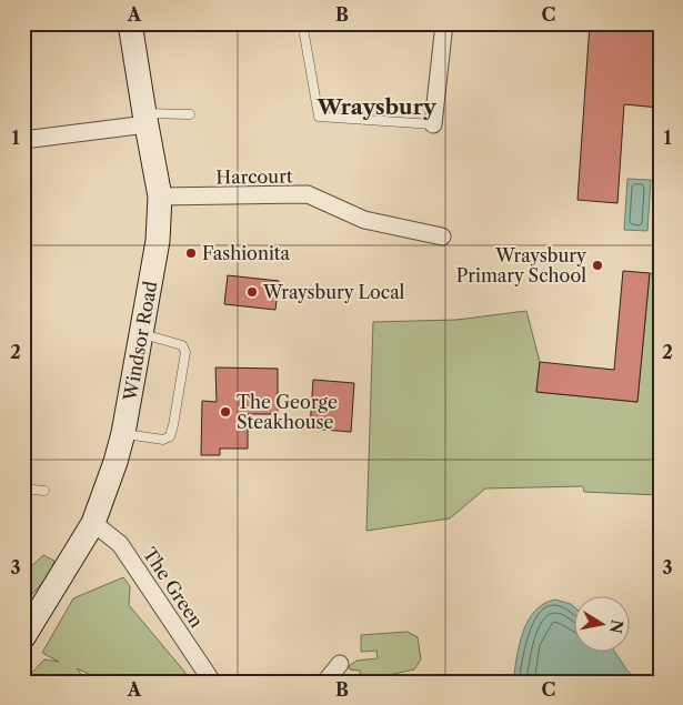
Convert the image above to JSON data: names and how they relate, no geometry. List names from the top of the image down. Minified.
{"streets":{"main road":["Windsor Road"],"street":["Harcourt","The Green"]},"crossings":[["Harcourt","Windsor Road"],["Windsor Road","The Green"]],"districts":["Wraysbury"],"places":["Fashionita","Wraysbury Primary School","Wraysbury Local","The George Steakhouse"],"north":"right","grid":{"columns":["A","B","C"],"rows":["1","2","3"]}}
